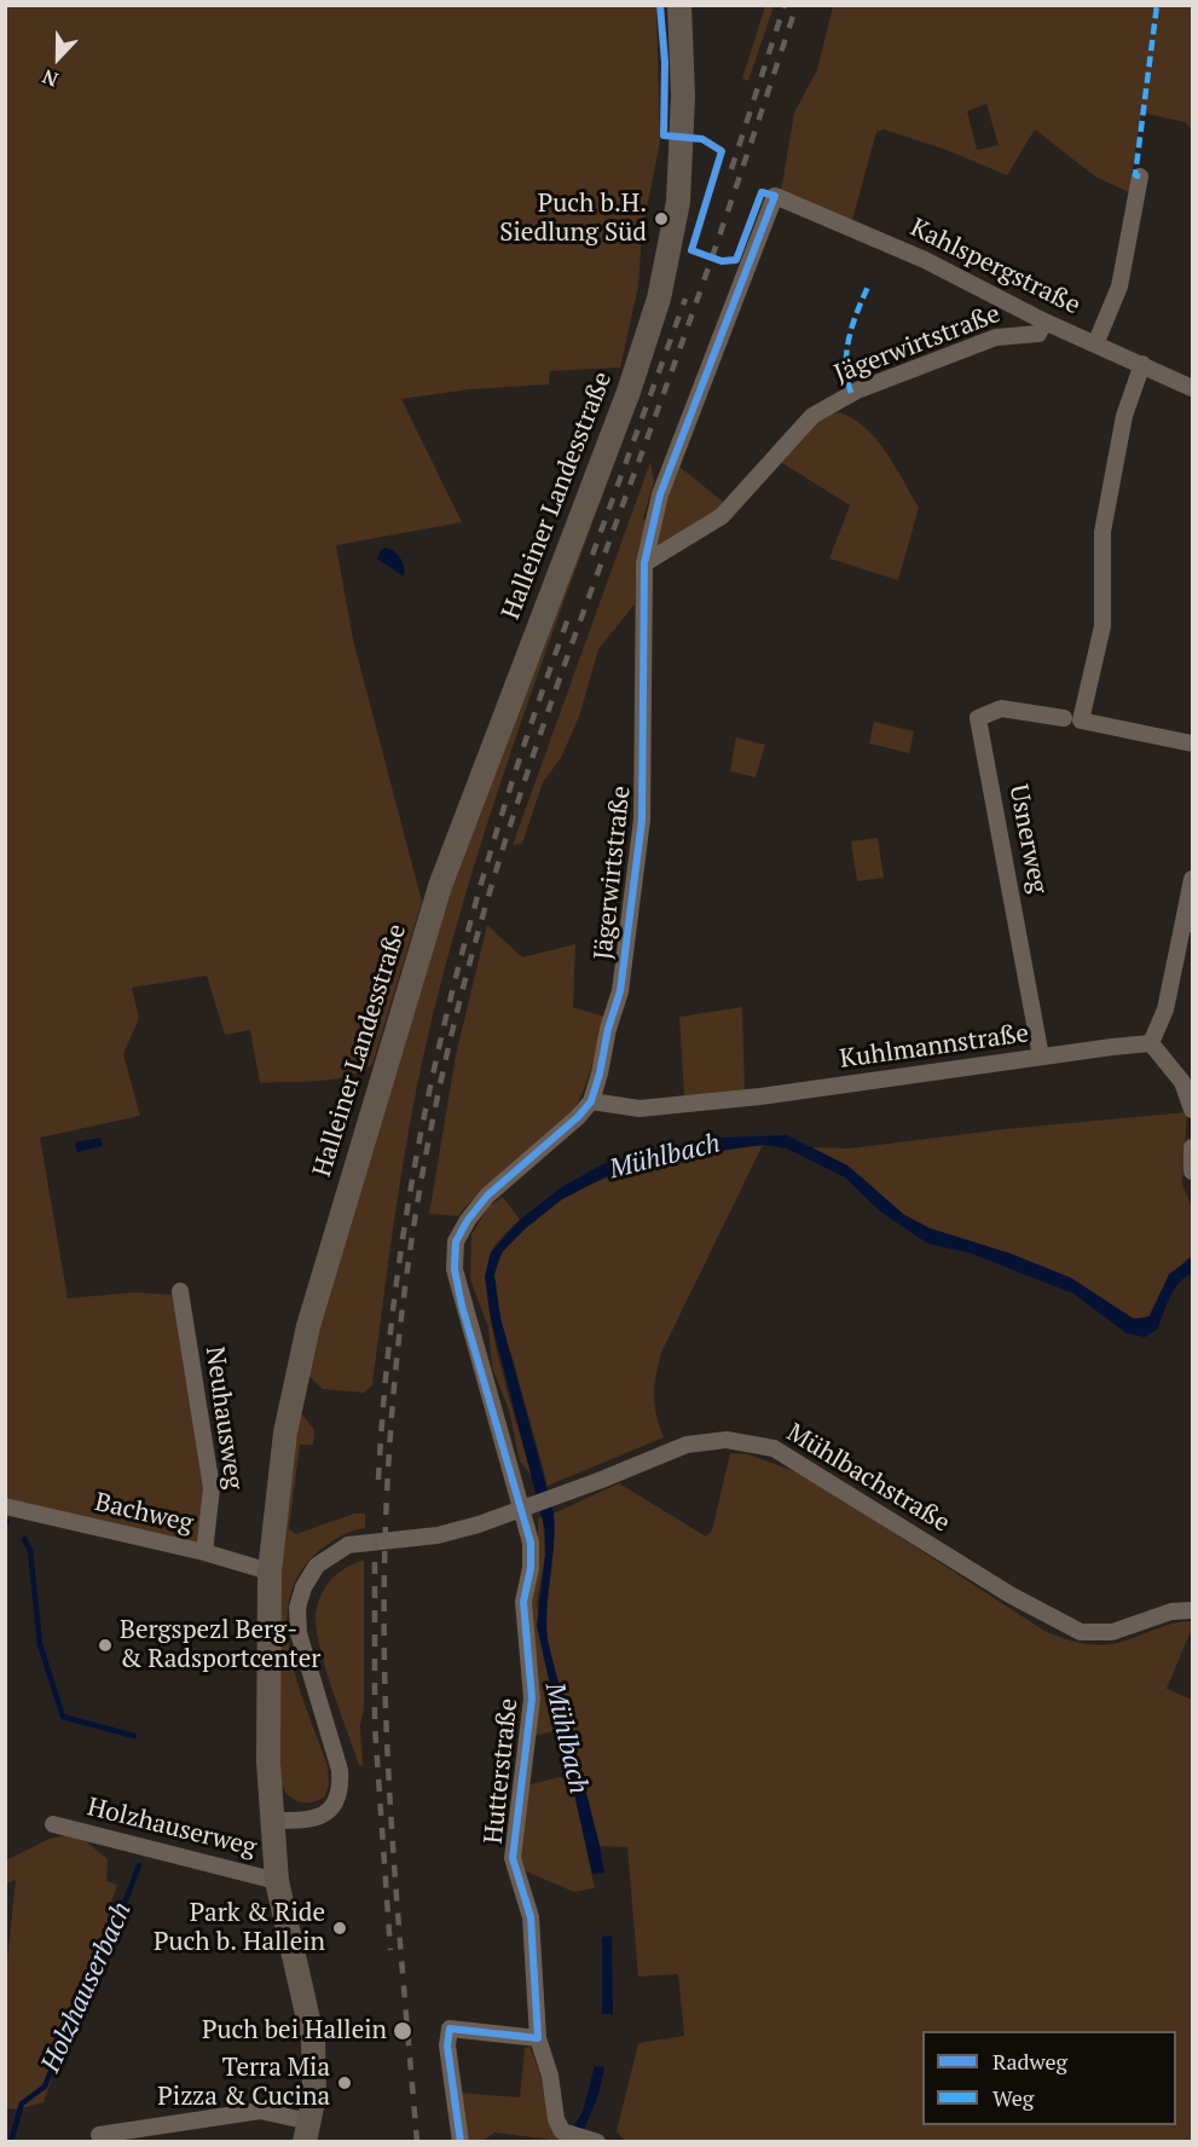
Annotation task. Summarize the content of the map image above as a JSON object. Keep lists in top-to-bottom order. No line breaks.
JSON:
{"streets":{"main road":["Halleiner Landesstraße"],"street":["Kahlspergstraße","Jägerwirtstraße","Usnerweg","Kuhlmannstraße","Neuhausweg","Mühlbachstraße","Bachweg","Hutterstraße","Holzhauserweg"]},"crossings":[["Kahlspergstraße","Jägerwirtstraße"],["Jägerwirtstraße","Kuhlmannstraße"],["Jägerwirtstraße","Mühlbachstraße"],["Jägerwirtstraße","Hutterstraße"],["Halleiner Landesstraße","Mühlbachstraße"],["Halleiner Landesstraße","Bachweg"],["Halleiner Landesstraße","Holzhauserweg"],["Usnerweg","Kuhlmannstraße"],["Neuhausweg","Bachweg"],["Mühlbachstraße","Hutterstraße"]],"water":["Mühlbach","Holzhauserbach"],"places":["Puch b.H. Siedlung Süd","Bergspezl Berg- & Radsportcenter","Park & Ride Puch b. Hallein","Puch bei Hallein","Terra Mia Pizza & Cucina"],"legend":["Radweg","Weg"],"north":"bottom"}
